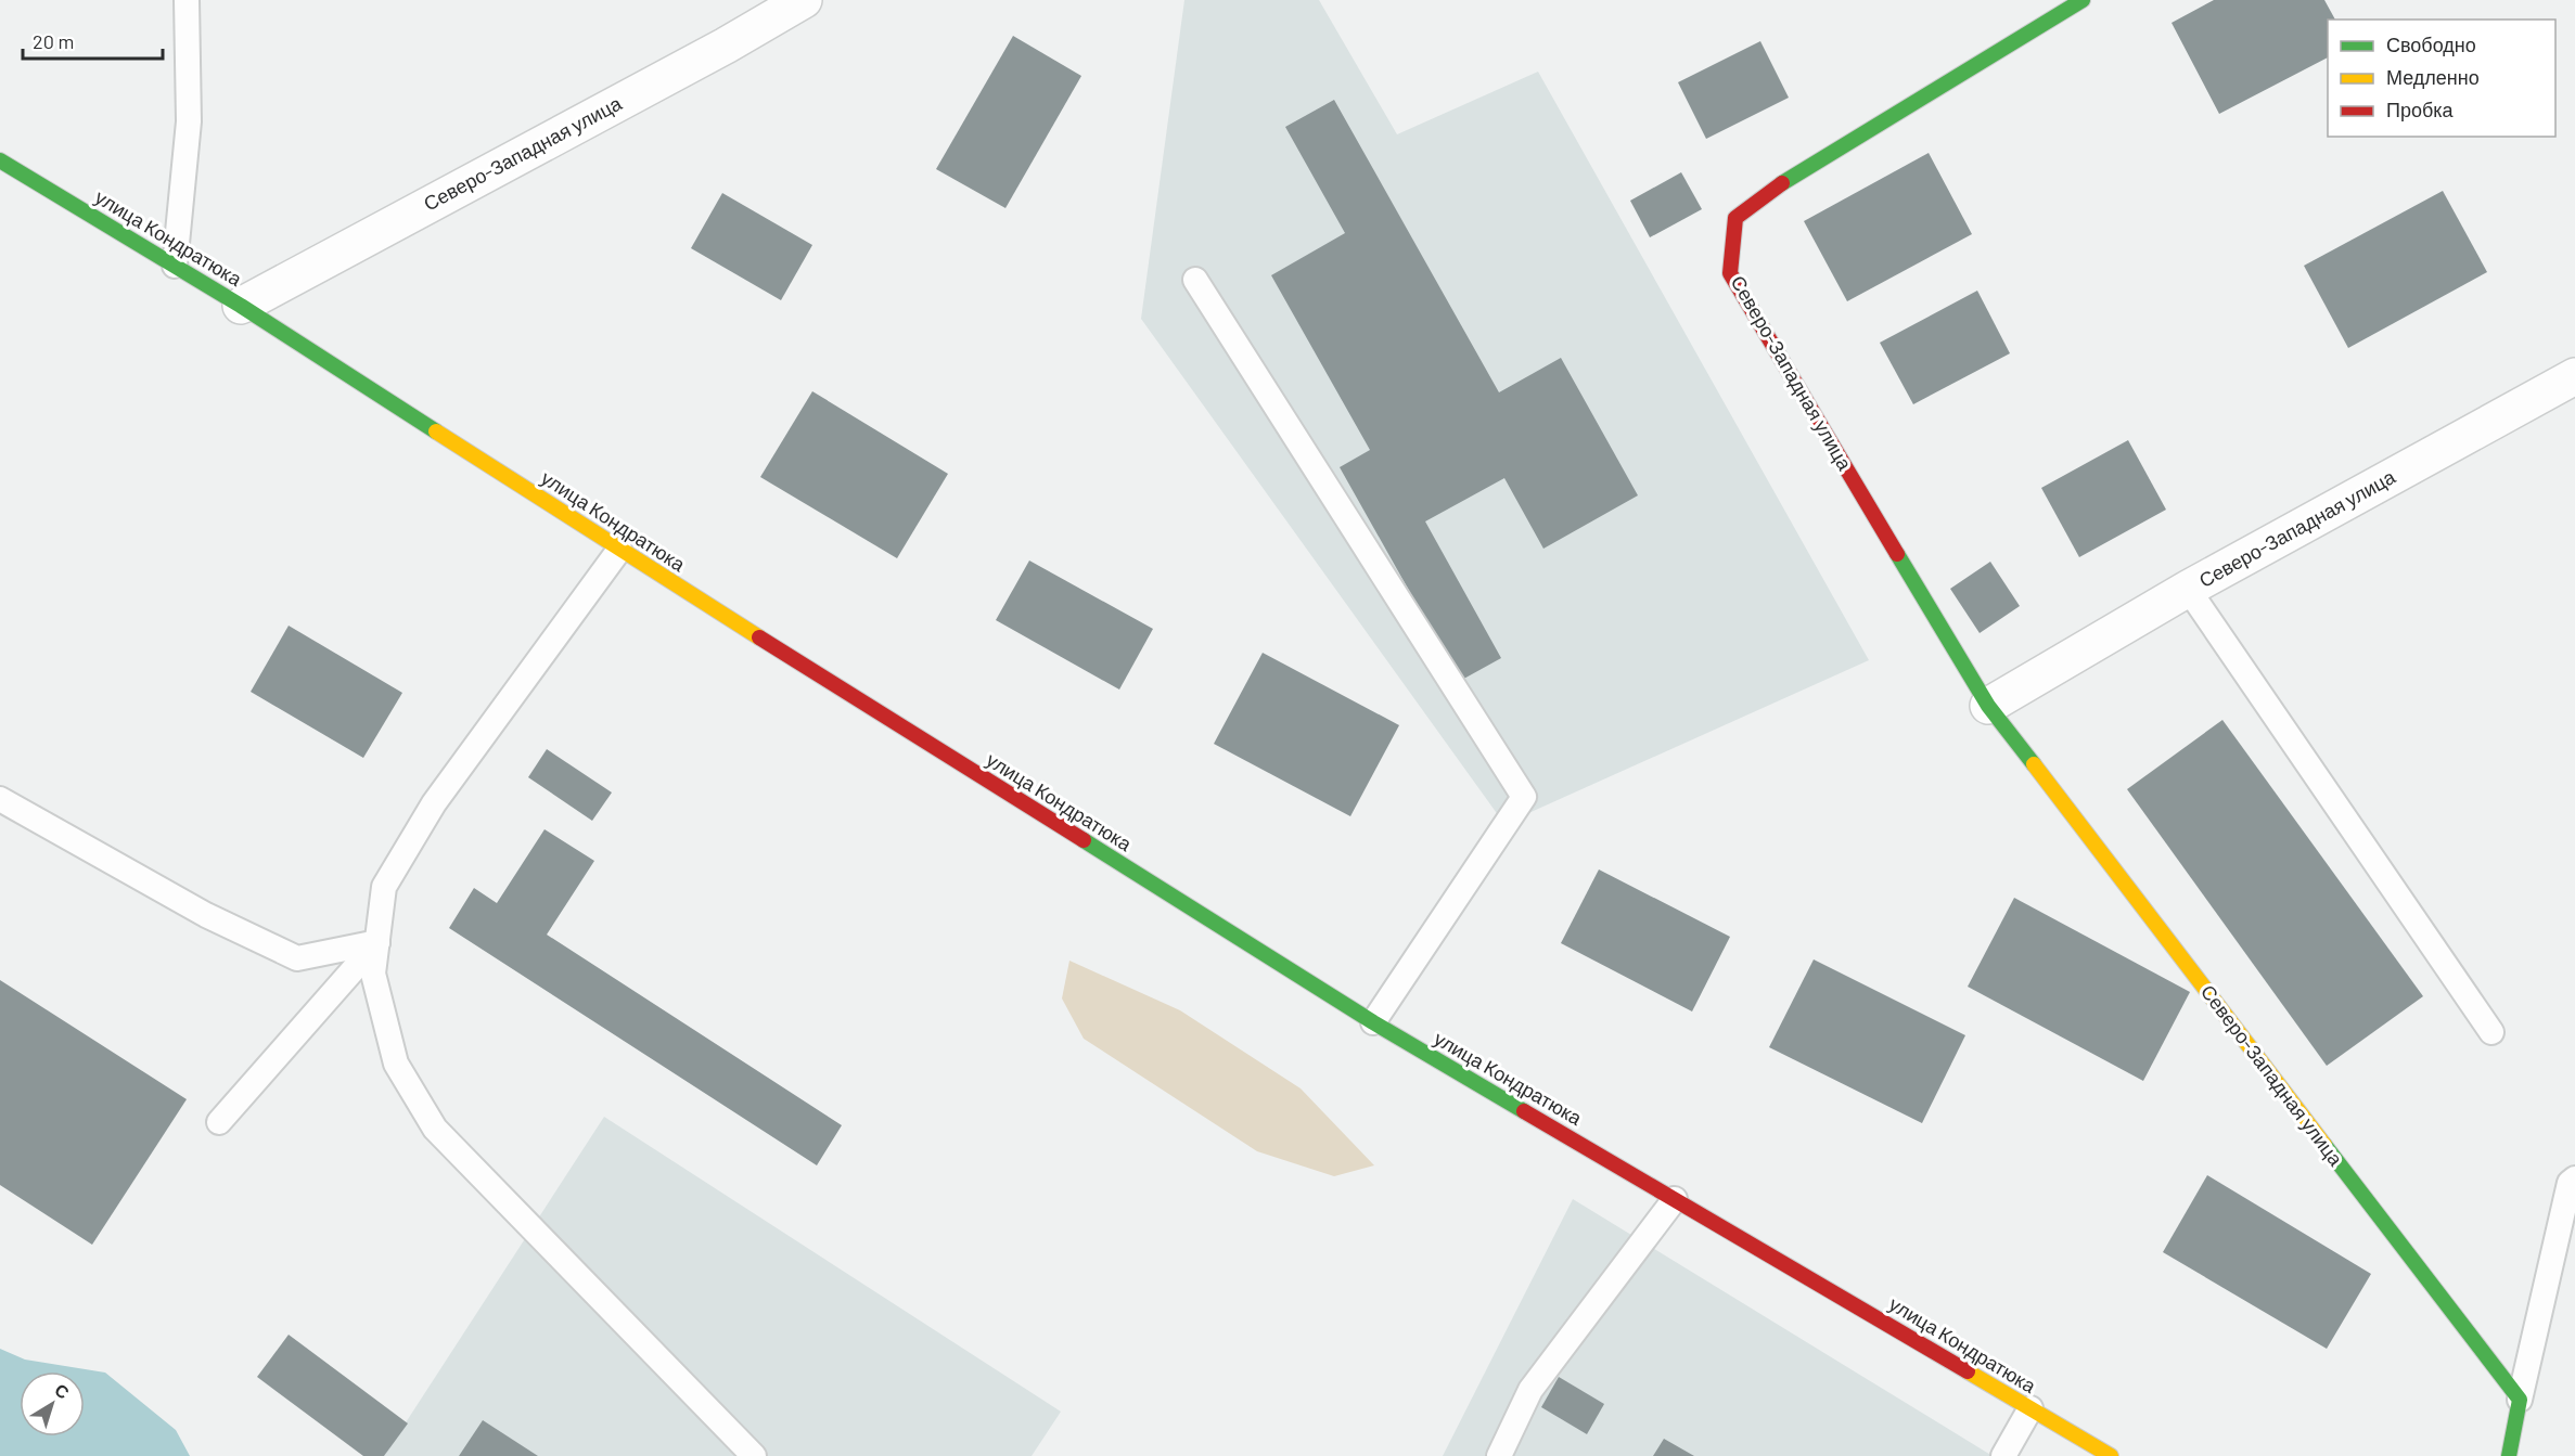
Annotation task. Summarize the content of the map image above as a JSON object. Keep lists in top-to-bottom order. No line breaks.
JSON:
{"streets":{"main road":["Северо-Западная улица","улица Кондратюка"]},"crossings":[["Северо-Западная улица","улица Кондратюка"]],"legend":["Свободно","Медленно","Пробка"],"scale_bar":"20 m","north":"top right"}
